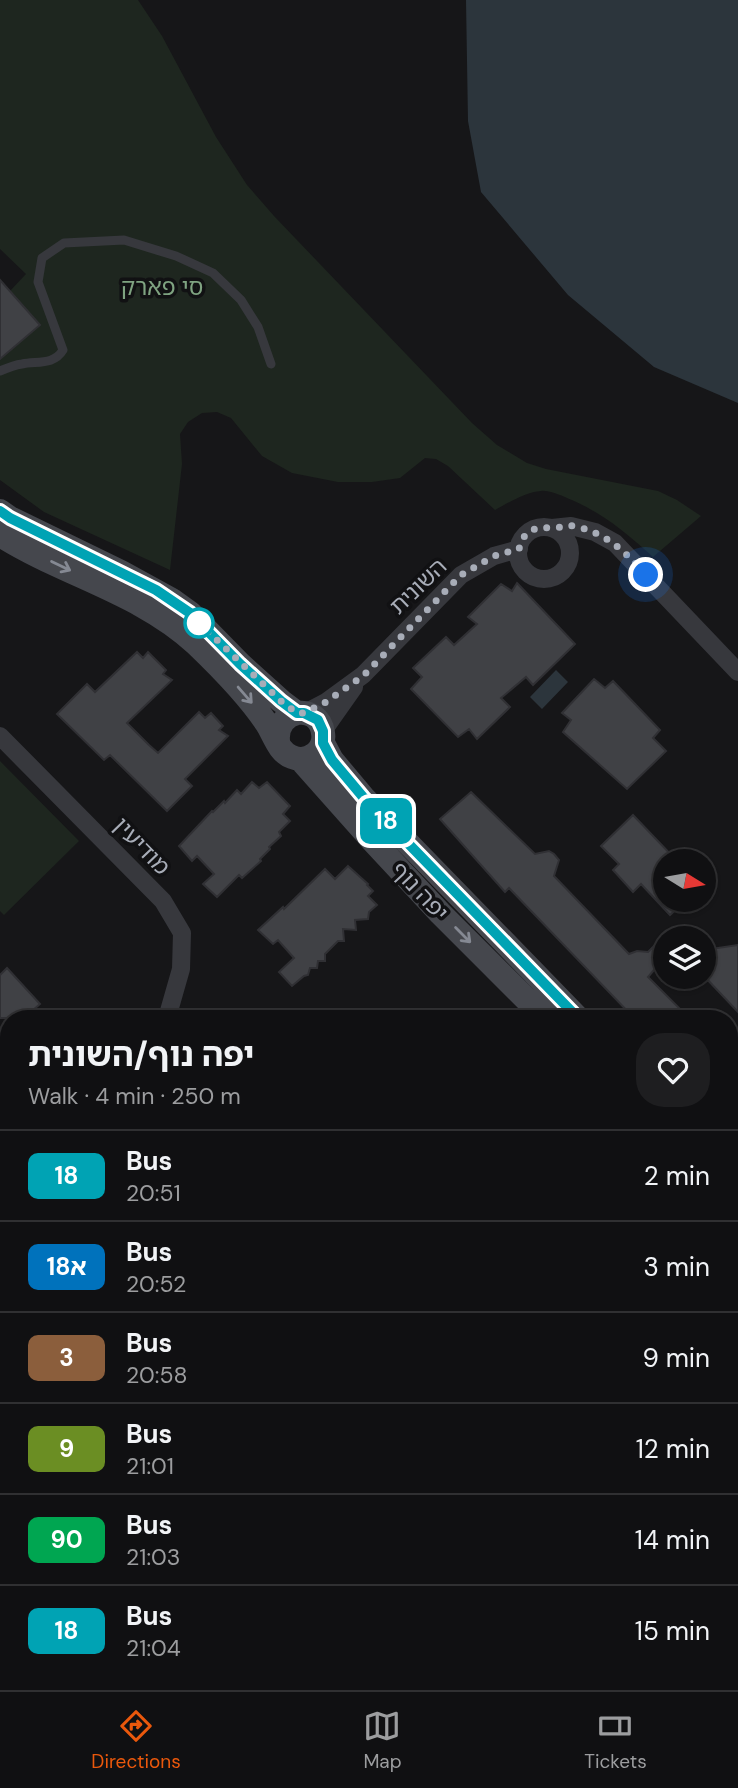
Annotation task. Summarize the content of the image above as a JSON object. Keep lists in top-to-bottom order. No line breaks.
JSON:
{"streets":{"main road":["יפה נוף"],"street":["השונית","מודיעין"]},"crossings":[["השונית","יפה נוף"]],"parks":["סי פארק"],"lines":["bus line 18"],"north":"right","page":{"on_map":"18","heading":["יפה נוף/השונית","Walk · 4 min · 250 m"],"list":[{"mark":"18","name":"Bus","note":"20:51","value":"2 min"},{"mark":"18א","name":"Bus","note":"20:52","value":"3 min"},{"mark":"3","name":"Bus","note":"20:58","value":"9 min"},{"mark":"9","name":"Bus","note":"21:01","value":"12 min"},{"mark":"90","name":"Bus","note":"21:03","value":"14 min"},{"mark":"18","name":"Bus","note":"21:04","value":"15 min"}],"tabs":["Directions","Map","Tickets"]}}
